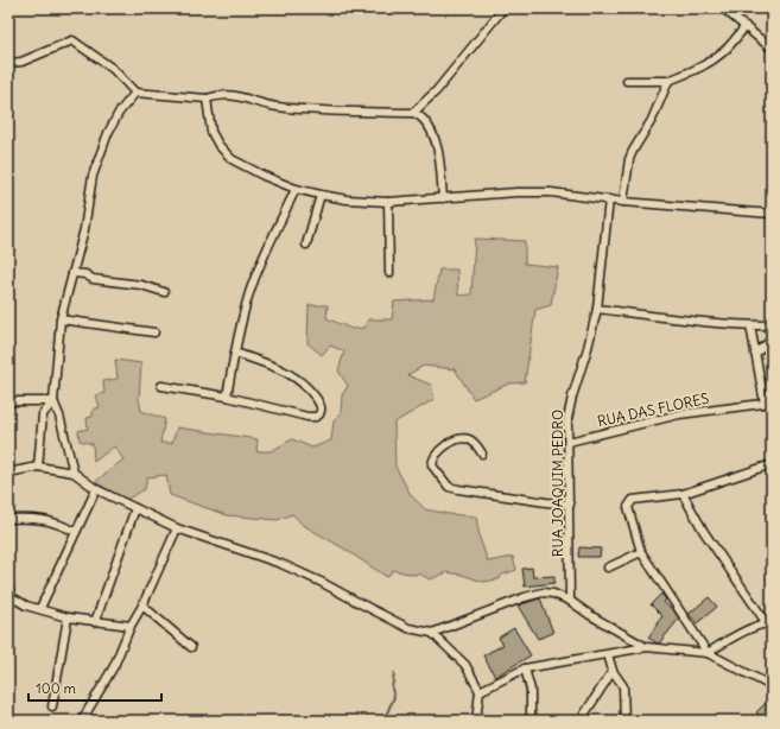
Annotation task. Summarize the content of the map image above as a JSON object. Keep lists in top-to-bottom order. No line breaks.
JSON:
{"streets":{"street":["RUA DAS FLORES","RUA JOAQUIM PEDRO"]},"crossings":[["RUA DAS FLORES","RUA JOAQUIM PEDRO"]],"scale_bar":"100 m"}
